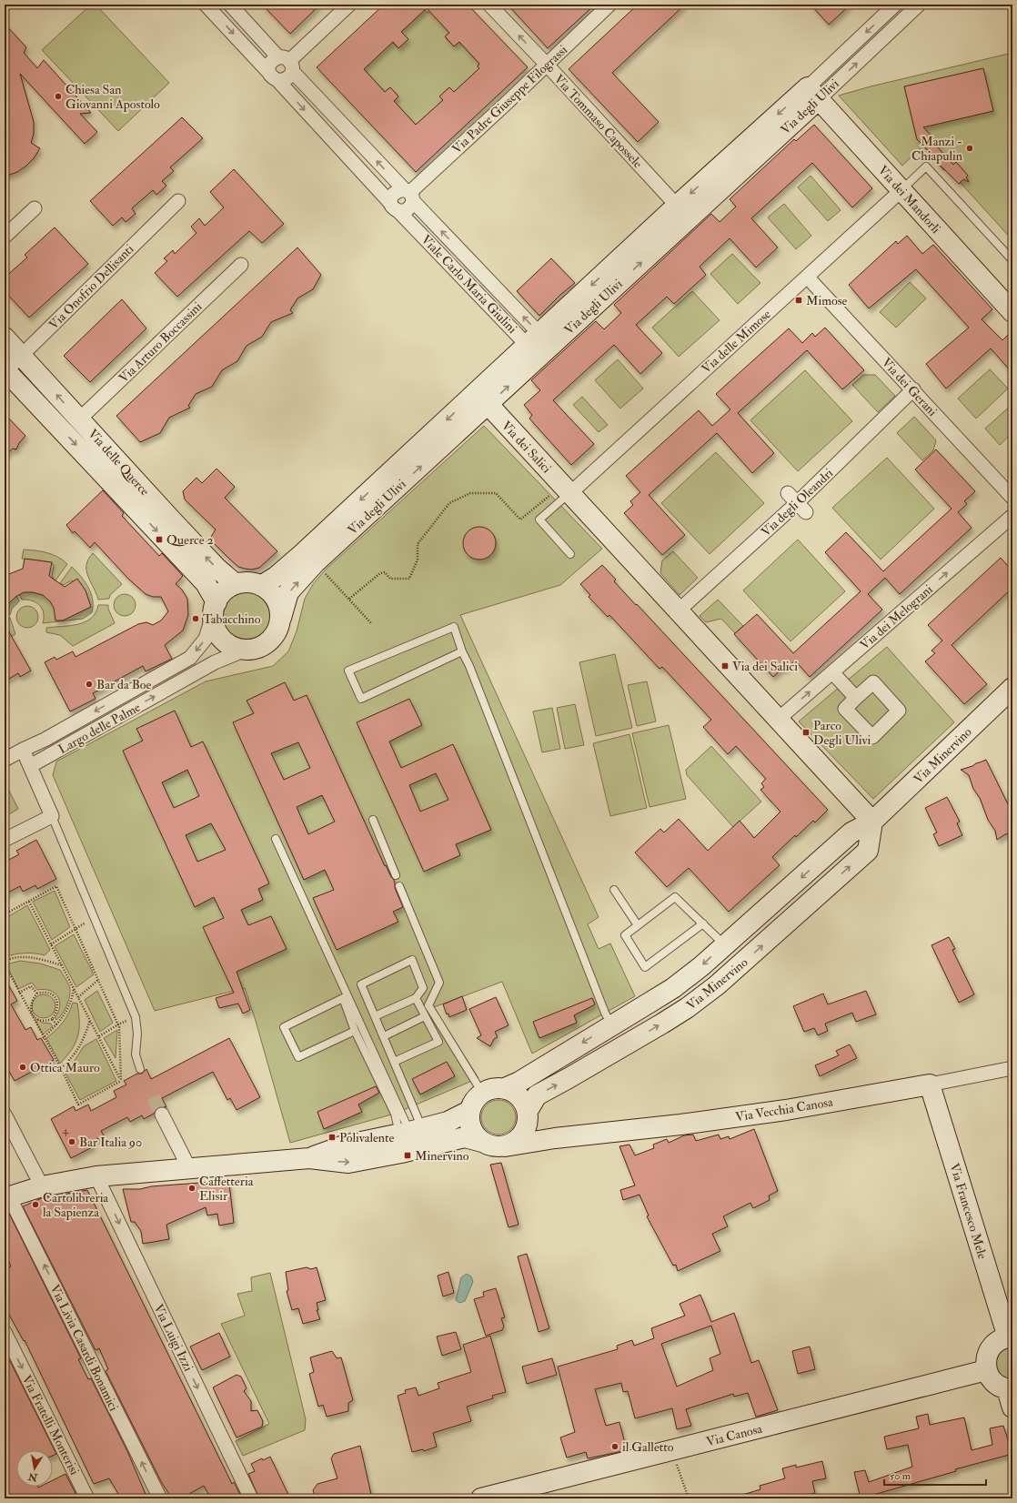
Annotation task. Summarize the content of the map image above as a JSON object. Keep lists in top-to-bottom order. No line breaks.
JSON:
{"streets":{"street":["Via Padre Giuseppe Filograssi","Via degli Ulivi","Via Tommaso Capossele","Via dei Mandorli","Viale Carlo Maria Giulini","Via Onofrio Dellisanti","Via delle Mimose","Via Arturo Boccassini","Via dei Gerani","Via dei Salici","Via delle Querce","Via degli Oleandri","Via dei Melograni","Largo delle Palme","Via Minervino","Via Vecchia Canosa","Via Francesco Mele","Via Luigi Izzi","Via Livia Casardi Bonamici","Via Fratelli Monterisi","Via Canosa"]},"crossings":[["Via Padre Giuseppe Filograssi","Via Tommaso Capossele"],["Via Padre Giuseppe Filograssi","Viale Carlo Maria Giulini"],["Via degli Ulivi","Via Tommaso Capossele"],["Via degli Ulivi","Via dei Mandorli"],["Via degli Ulivi","Viale Carlo Maria Giulini"],["Via degli Ulivi","Via dei Salici"],["Via degli Ulivi","Via delle Querce"],["Via degli Ulivi","Largo delle Palme"],["Via dei Mandorli","Via delle Mimose"],["Via Onofrio Dellisanti","Via delle Querce"],["Via delle Mimose","Via dei Gerani"],["Via delle Mimose","Via dei Salici"],["Via Arturo Boccassini","Via delle Querce"],["Via dei Gerani","Via degli Oleandri"],["Via dei Salici","Via degli Oleandri"],["Via dei Salici","Via dei Melograni"],["Via dei Salici","Via Minervino"],["Via delle Querce","Largo delle Palme"],["Via Minervino","Via Vecchia Canosa"],["Via Vecchia Canosa","Via Francesco Mele"]],"one_way":["Via dei Melograni","Via Luigi Izzi","Via Livia Casardi Bonamici","Via Fratelli Monterisi"],"places":{"other":["Chiesa San Giovanni Apostolo","Manzi - Chiapulin","Tabacchino","Bar da Boe","Ottica Mauro","Bar Italia 90","Caffetteria Elisir","Cartolibreria la Sapienza","il Galletto"],"transit":["Mimose","Querce 2","Via dei Salici","Parco Degli Ulivi","Polivalente","Minervino"]},"house_numbers":["4"],"scale_bar":"50 m","north":"bottom"}
